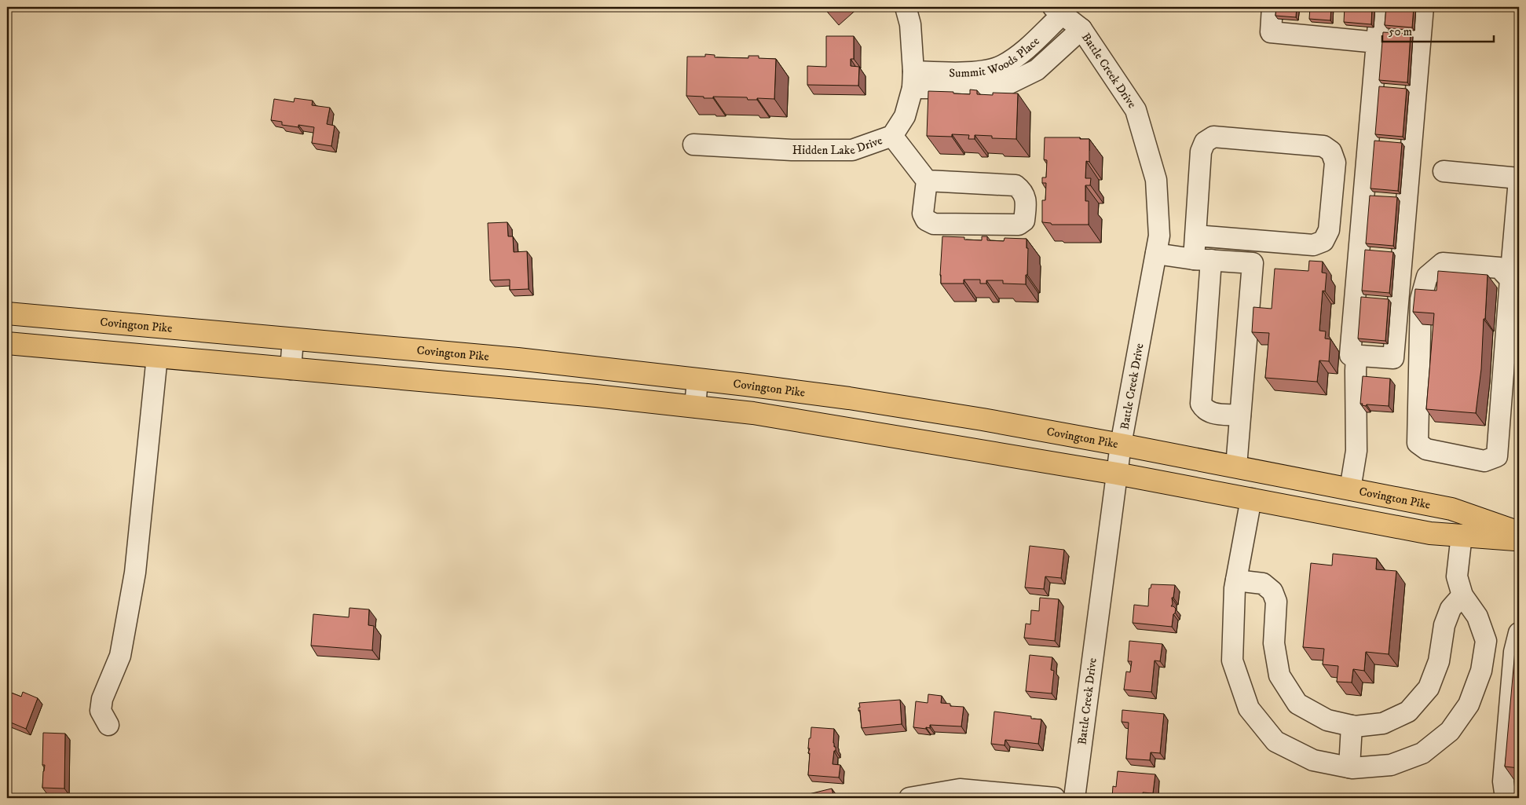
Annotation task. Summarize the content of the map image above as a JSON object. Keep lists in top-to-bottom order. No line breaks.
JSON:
{"streets":{"main road":["Covington Pike"],"street":["Summit Woods Place","Battle Creek Drive","Hidden Lake Drive"]},"crossings":[["Summit Woods Place","Battle Creek Drive"],["Summit Woods Place","Hidden Lake Drive"],["Battle Creek Drive","Covington Pike"]],"scale_bar":"50 m"}
